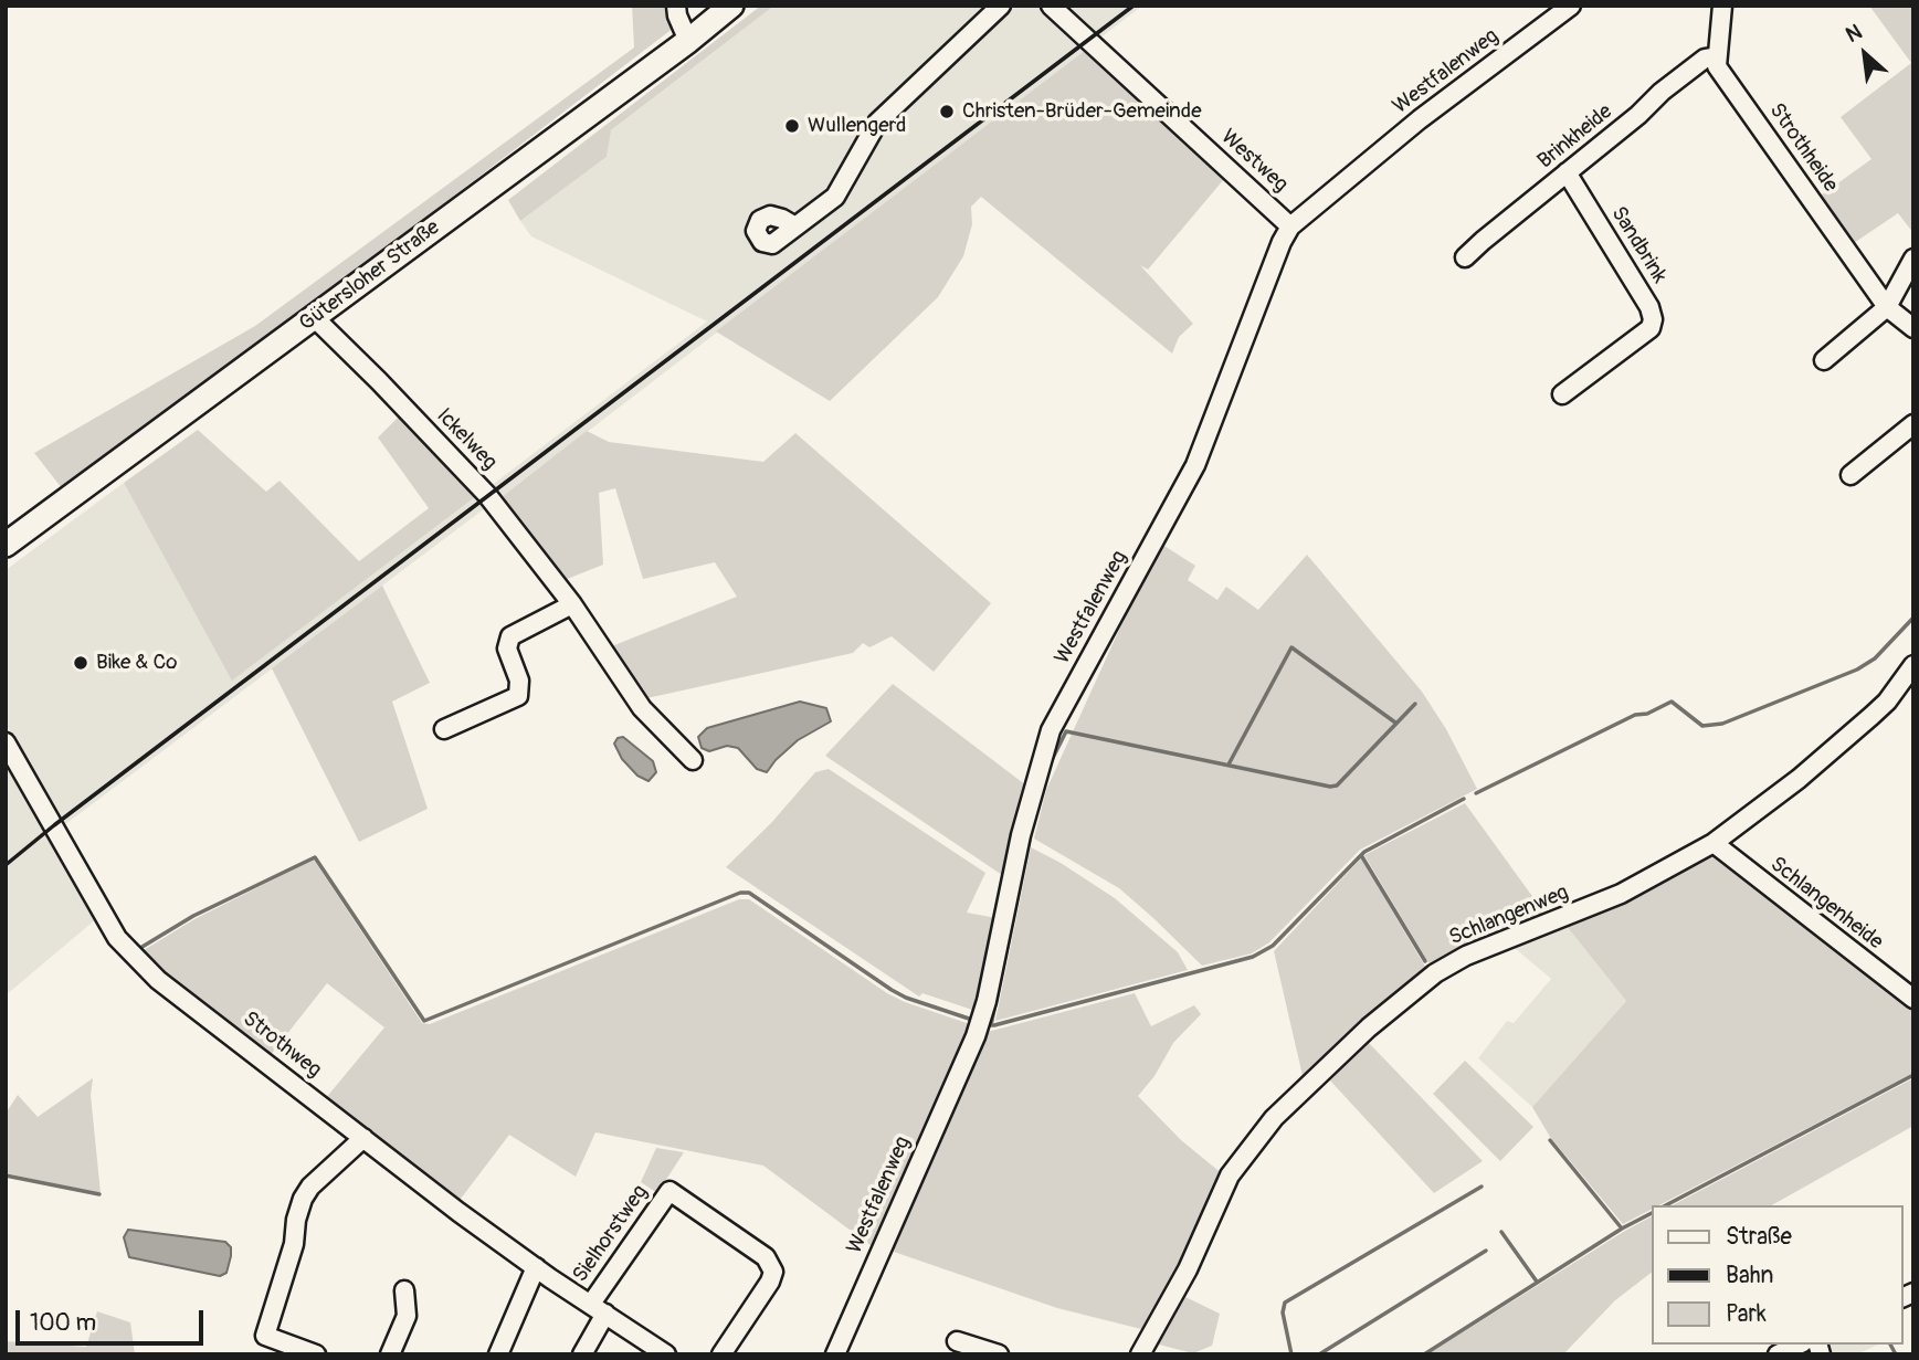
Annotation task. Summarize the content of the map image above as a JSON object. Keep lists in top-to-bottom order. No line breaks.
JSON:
{"streets":{"main road":["Gütersloher Straße"],"street":["Westfalenweg","Brinkheide","Strothheide","Westweg","Sandbrink","Ickelweg","Schlangenheide","Schlangenweg","Strothweg","Sielhorstweg"]},"crossings":[["Westfalenweg","Westweg"],["Brinkheide","Strothheide"],["Brinkheide","Sandbrink"],["Gütersloher Straße","Ickelweg"],["Schlangenheide","Schlangenweg"],["Strothweg","Sielhorstweg"]],"places":["Christen-Brüder-Gemeinde","Wullengerd","Bike & Co"],"legend":["Straße","Bahn","Park"],"scale_bar":"100 m","north":"top left"}
